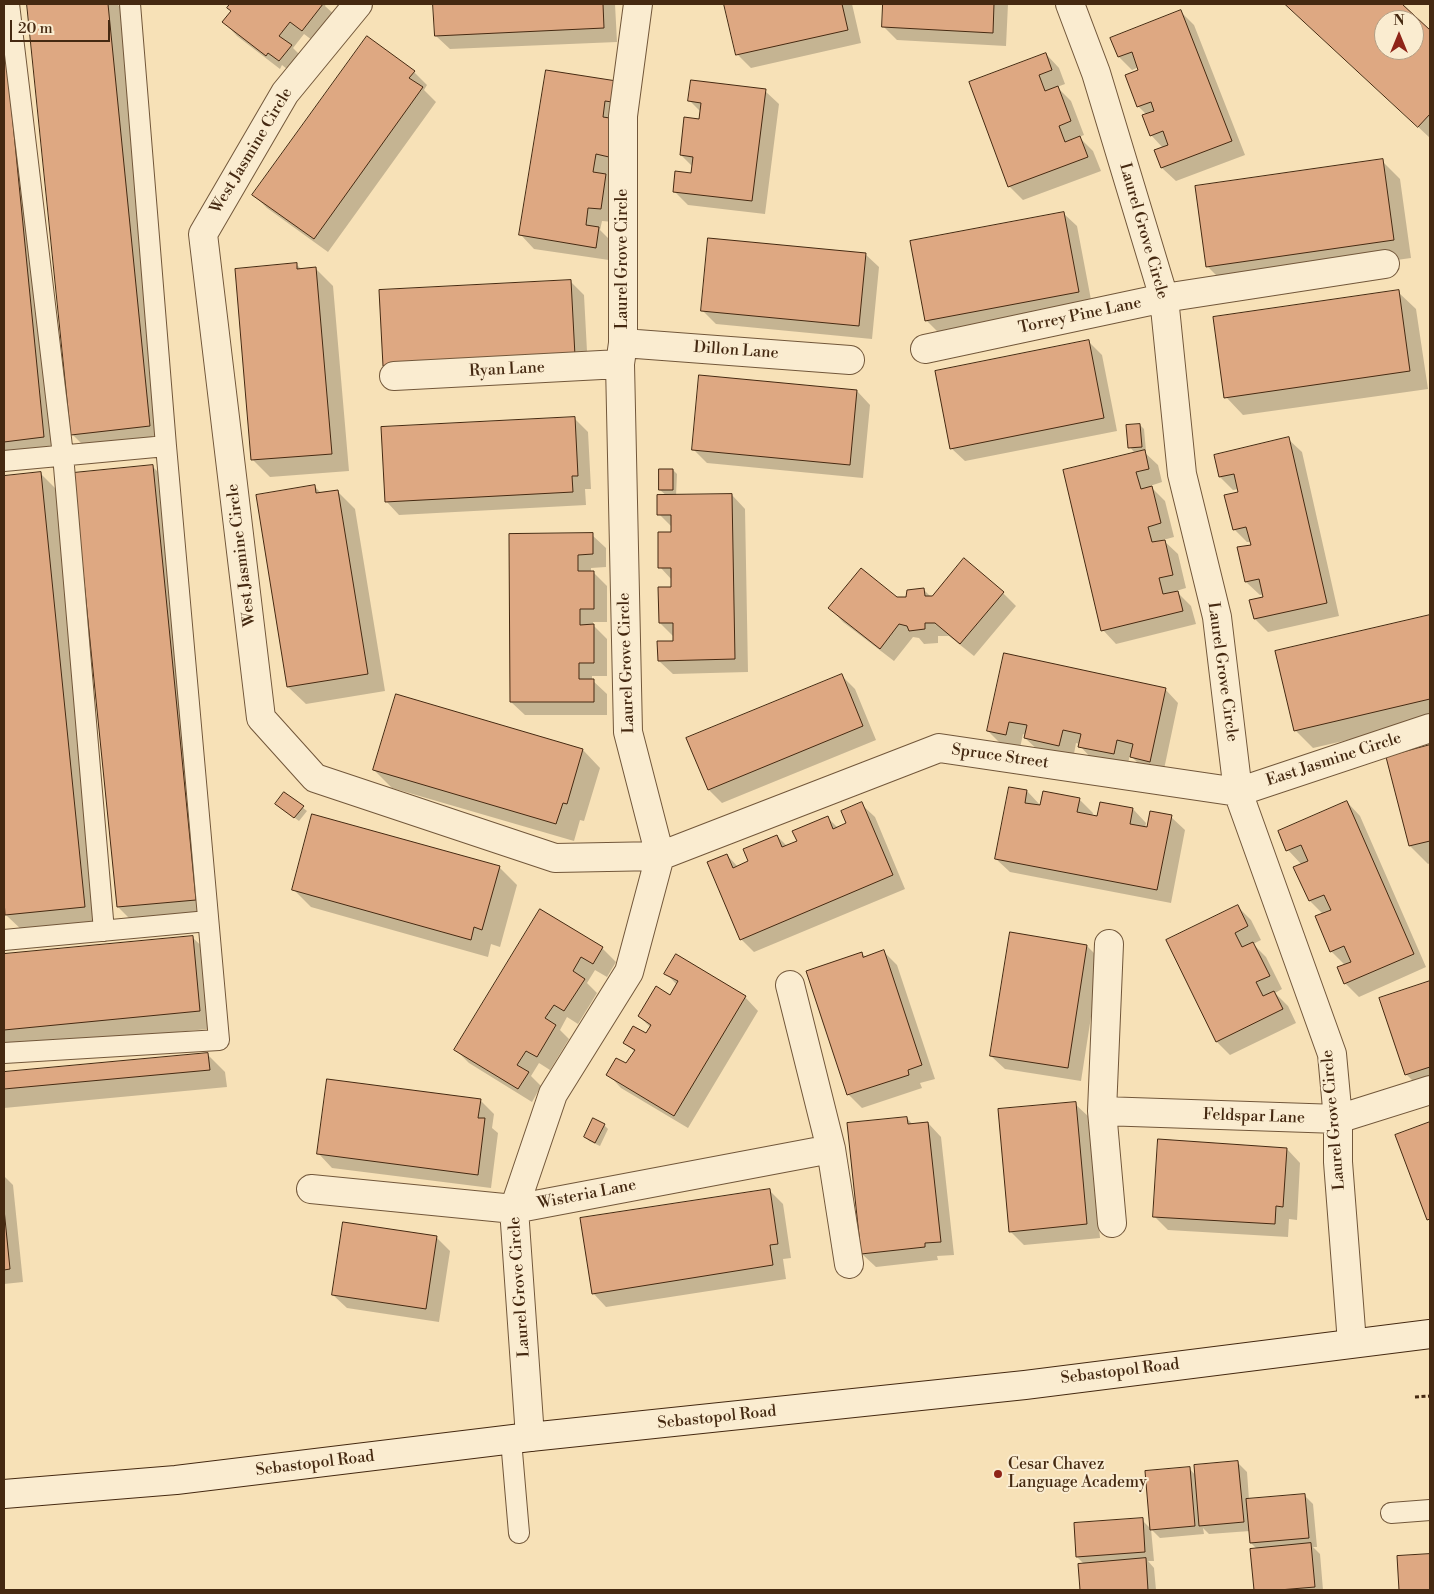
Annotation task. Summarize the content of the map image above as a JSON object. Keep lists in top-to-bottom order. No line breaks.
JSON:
{"streets":{"street":["West Jasmine Circle","Laurel Grove Circle","Torrey Pine Lane","Dillon Lane","Ryan Lane","Spruce Street","East Jasmine Circle","Feldspar Lane","Wisteria Lane","Sebastopol Road"]},"crossings":[["West Jasmine Circle","Laurel Grove Circle"],["West Jasmine Circle","Spruce Street"],["Laurel Grove Circle","Torrey Pine Lane"],["Laurel Grove Circle","Dillon Lane"],["Laurel Grove Circle","Ryan Lane"],["Laurel Grove Circle","Spruce Street"],["Laurel Grove Circle","East Jasmine Circle"],["Laurel Grove Circle","Feldspar Lane"],["Laurel Grove Circle","Wisteria Lane"],["Laurel Grove Circle","Sebastopol Road"],["Dillon Lane","Ryan Lane"],["Spruce Street","East Jasmine Circle"]],"places":["Cesar Chavez Language Academy"],"scale_bar":"20 m","north":"top"}
